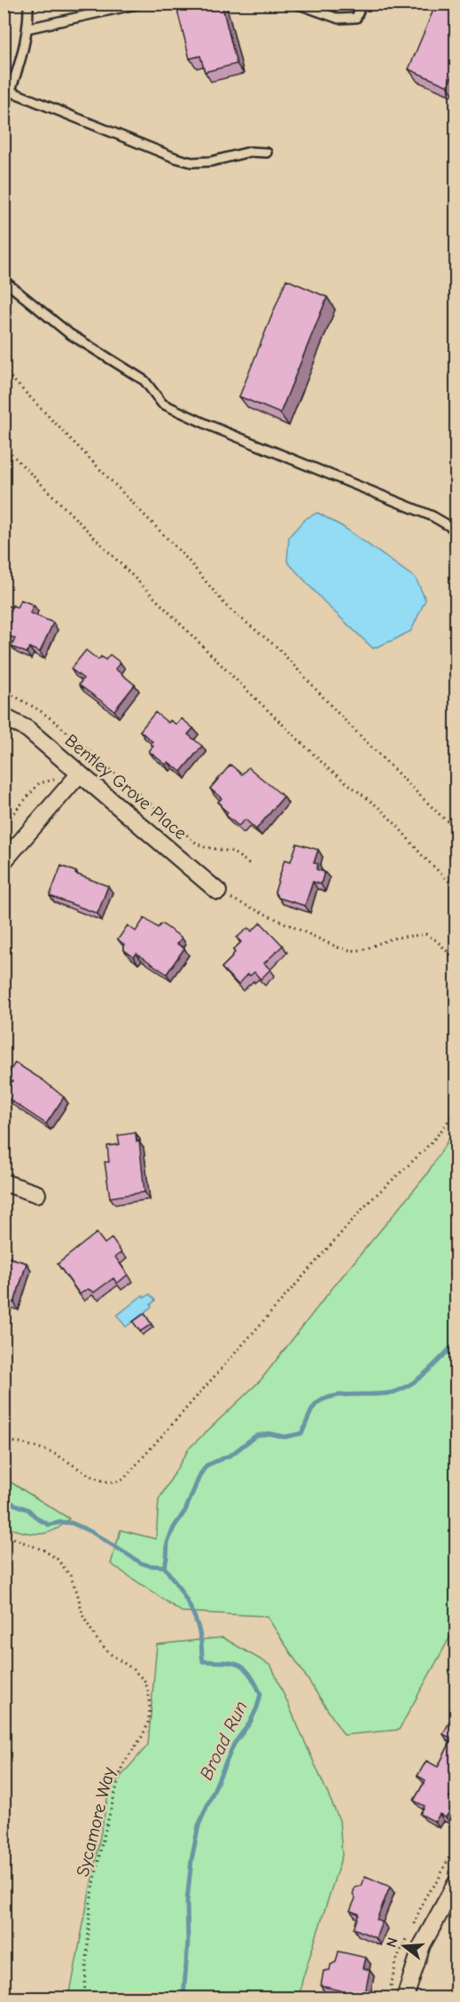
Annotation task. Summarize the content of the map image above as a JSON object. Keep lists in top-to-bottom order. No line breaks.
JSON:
{"streets":{"street":["Bentley Grove Place"],"path":["Sycamore Way"]},"water":["Broad Run"],"north":"left"}
